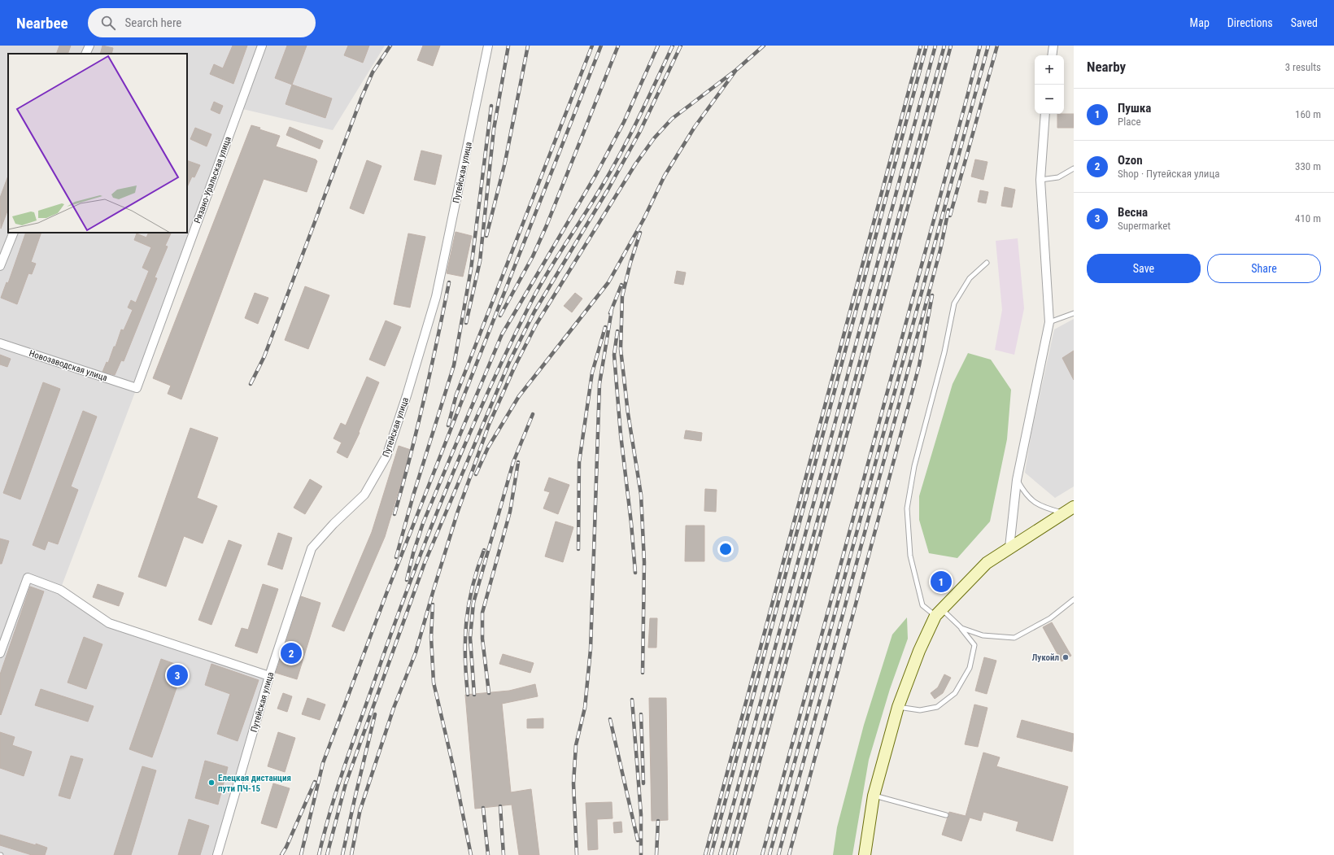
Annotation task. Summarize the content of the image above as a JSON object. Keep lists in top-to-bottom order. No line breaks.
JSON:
{"streets":{"street":["Путейская улица","Рязано-Уральская улица","Новозаводская улица"]},"crossings":[["Рязано-Уральская улица","Новозаводская улица"]],"places":["Лукойл","Елецкая дистанция пути ПЧ-15"],"page":{"header":"Nearbee","search":"Search here","nav":["Map","Directions","Saved"],"heading":["Nearby","3 results"],"map_buttons":["+","−"],"list":[{"mark":"1","name":"Пушка","note":"Place","value":"160 m"},{"mark":"2","name":"Ozon","note":"Shop · Путейская улица","value":"330 m"},{"mark":"3","name":"Весна","note":"Supermarket","value":"410 m"}],"buttons":["Save","Share"],"pins":["1","2","3"]}}
